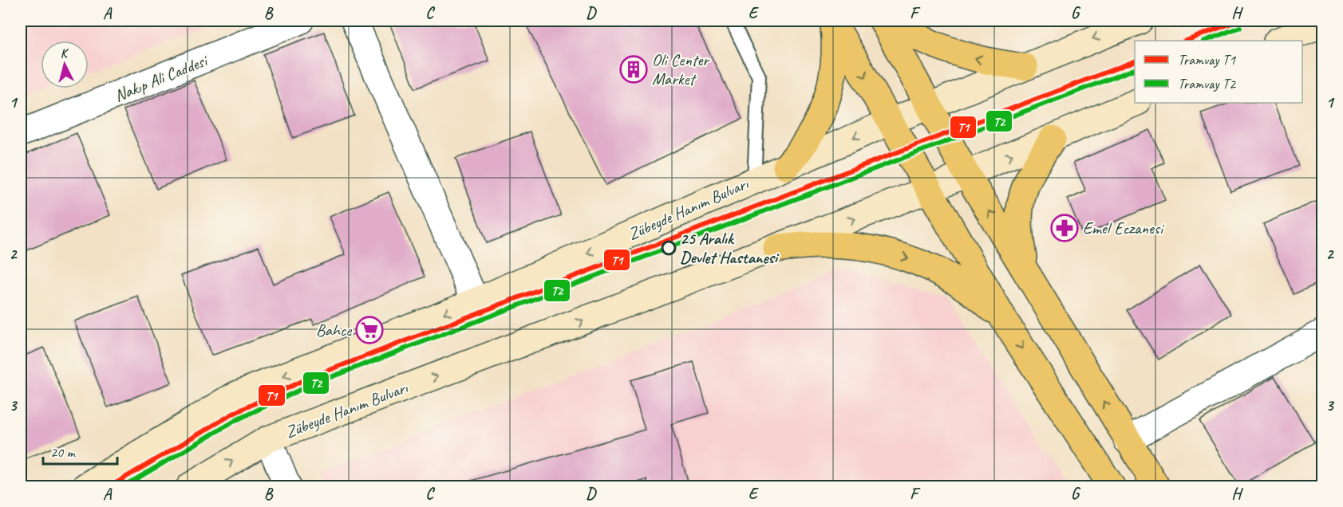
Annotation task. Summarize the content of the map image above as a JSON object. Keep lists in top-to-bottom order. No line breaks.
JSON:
{"streets":{"main road":["Zübeyde Hanım Bulvarı"],"street":["Nakıp Ali Caddesi"]},"places":{"building":["Oli Center Market"],"pharmacy":["Emel Eczanesi"],"other":["25 Aralık Devlet Hastanesi"],"supermarket":["Bahce"]},"lines":["tram line T1","tram line T2"],"legend":["Tramvay T1","Tramvay T2"],"scale_bar":"20 m","north":"top","grid":{"columns":["A","B","C","D","E","F","G","H"],"rows":["1","2","3"]}}
